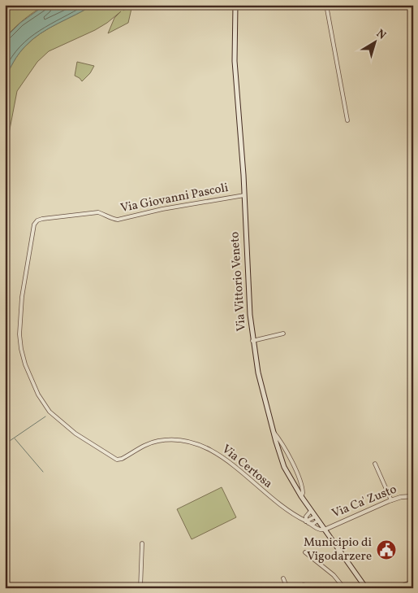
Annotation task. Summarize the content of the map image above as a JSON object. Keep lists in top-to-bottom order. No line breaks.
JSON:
{"streets":{"main road":["Via Vittorio Veneto"],"street":["Via Giovanni Pascoli","Via Certosa","Via Ca' Zusto"]},"crossings":[["Via Giovanni Pascoli","Via Vittorio Veneto"],["Via Giovanni Pascoli","Via Certosa"],["Via Vittorio Veneto","Via Certosa"],["Via Vittorio Veneto","Via Ca' Zusto"],["Via Certosa","Via Ca' Zusto"]],"places":{"public building":["Municipio di Vigodarzere"]},"north":"top right"}
